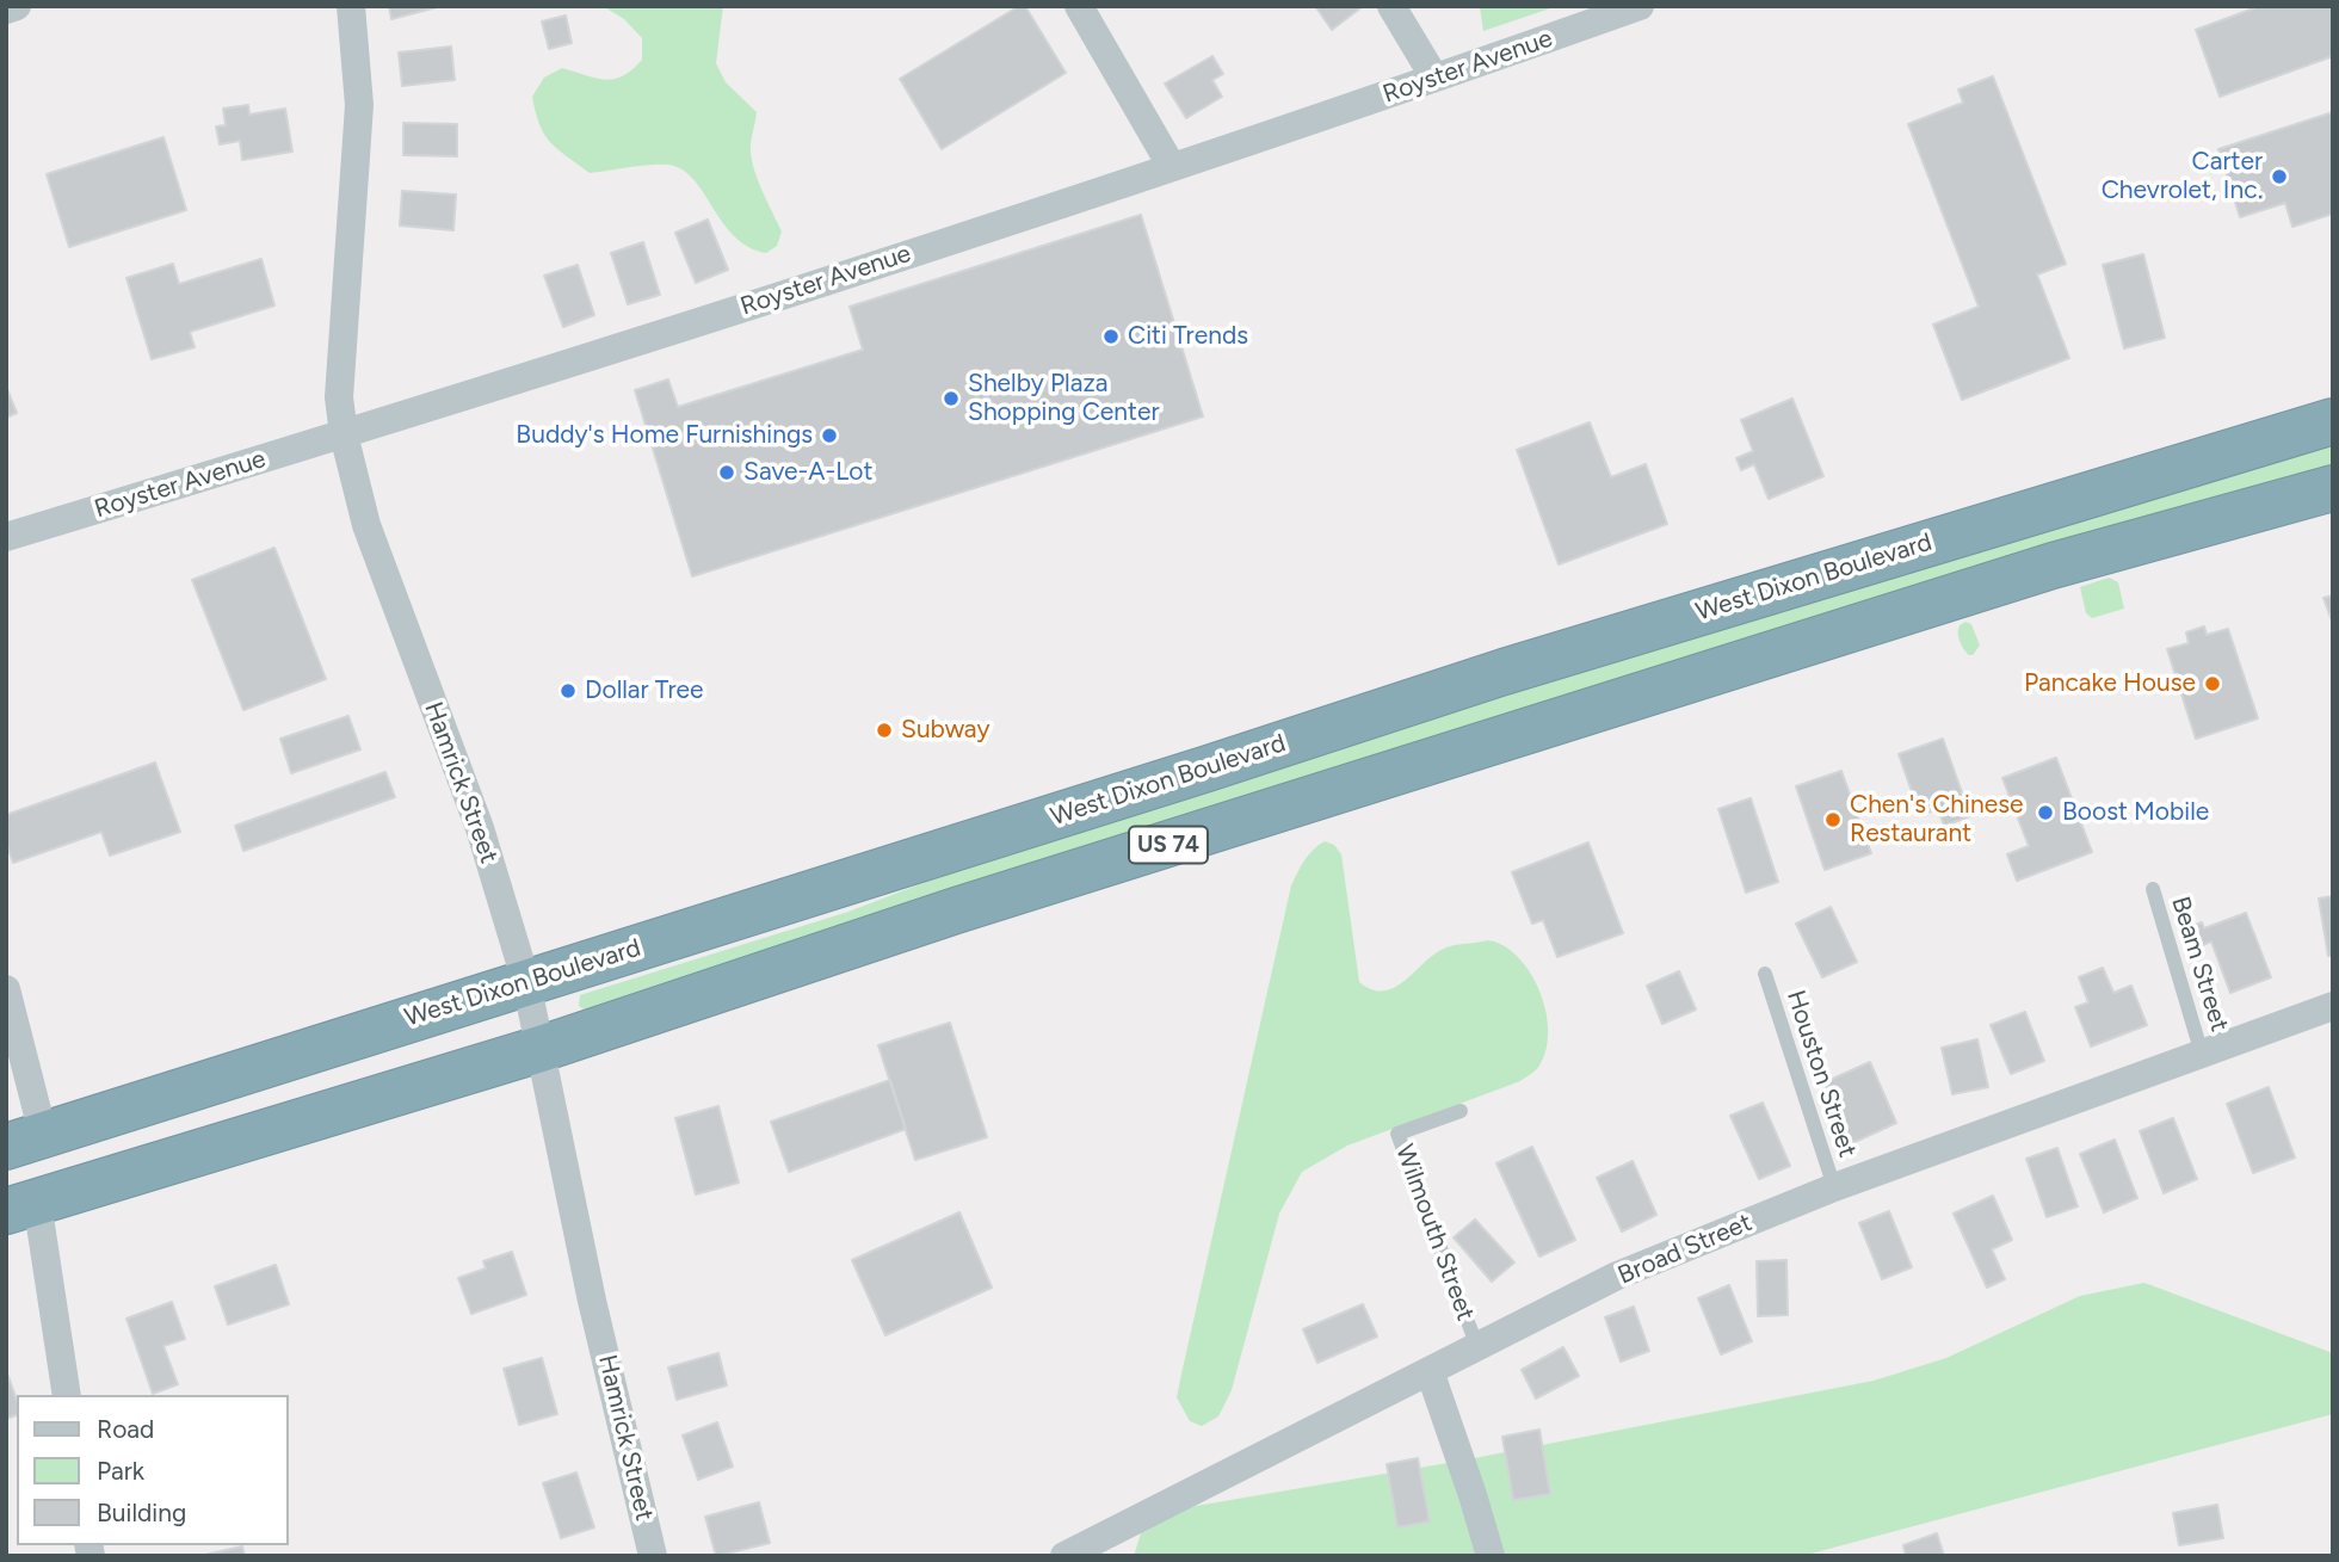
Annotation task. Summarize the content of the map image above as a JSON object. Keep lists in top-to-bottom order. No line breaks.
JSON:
{"streets":{"highway":["West Dixon Boulevard","US 74"],"street":["Royster Avenue","Hamrick Street","Broad Street"],"lane":["Beam Street","Houston Street","Wilmouth Street"]},"crossings":[["Royster Avenue","Hamrick Street"],["West Dixon Boulevard","Hamrick Street"],["Hamrick Street","US 74"],["Beam Street","Broad Street"],["Houston Street","Broad Street"],["Wilmouth Street","Broad Street"]],"places":["Carter Chevrolet, Inc.","Citi Trends","Shelby Plaza Shopping Center","Buddy's Home Furnishings","Save-A-Lot","Pancake House","Dollar Tree","Subway","Boost Mobile","Chen's Chinese Restaurant"],"legend":["Road","Park","Building"]}
